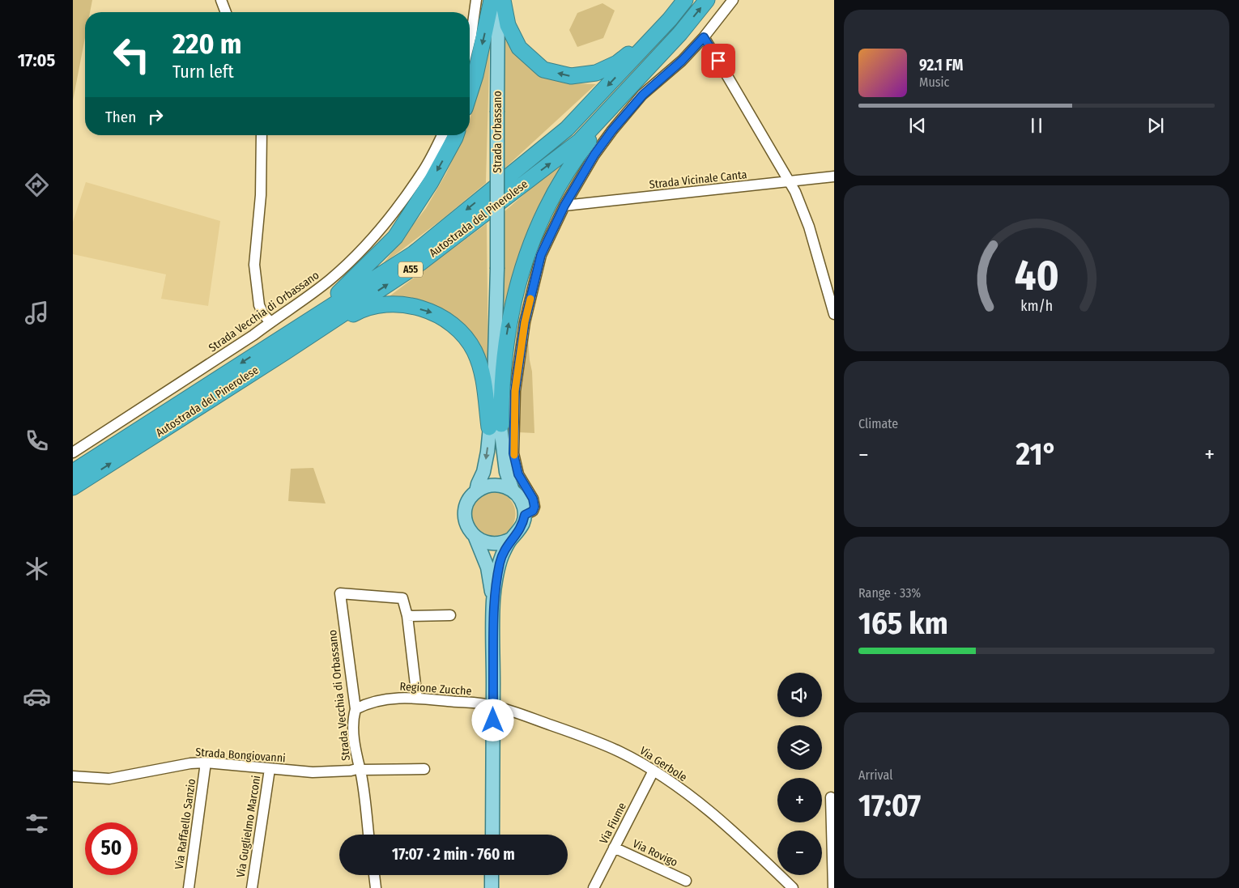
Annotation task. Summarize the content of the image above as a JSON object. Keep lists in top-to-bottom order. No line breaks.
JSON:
{"streets":{"highway":["Autostrada del Pinerolese","A55"],"main road":["Strada Orbassano"],"street":["Strada Vicinale Canta","Strada Vecchia di Orbassano","Regione Zucche","Strada Bongiovanni","Via Gerbole","Via Fiume","Via Raffaello Sanzio","Via Guglielmo Marconi","Via Rovigo"]},"crossings":[["Strada Orbassano","Regione Zucche"],["Strada Orbassano","Via Gerbole"],["Strada Vecchia di Orbassano","Regione Zucche"],["Strada Vecchia di Orbassano","Strada Bongiovanni"],["Regione Zucche","Via Gerbole"],["Strada Bongiovanni","Via Raffaello Sanzio"],["Strada Bongiovanni","Via Guglielmo Marconi"],["Via Gerbole","Via Fiume"],["Via Fiume","Via Rovigo"]],"page":{"tabs":"17:05","turn":["220 m","Turn left"],"song":["92.1 FM","Music"],"then":"Then","tile":["Climate",["Range · 33%","165 km"],["Arrival","17:07"]],"heat":["−","21°","+"],"map_buttons":["+","−"],"limit":"50","trip":"17:07 · 2 min · 760 m","gauge":["40","km/h"]}}
